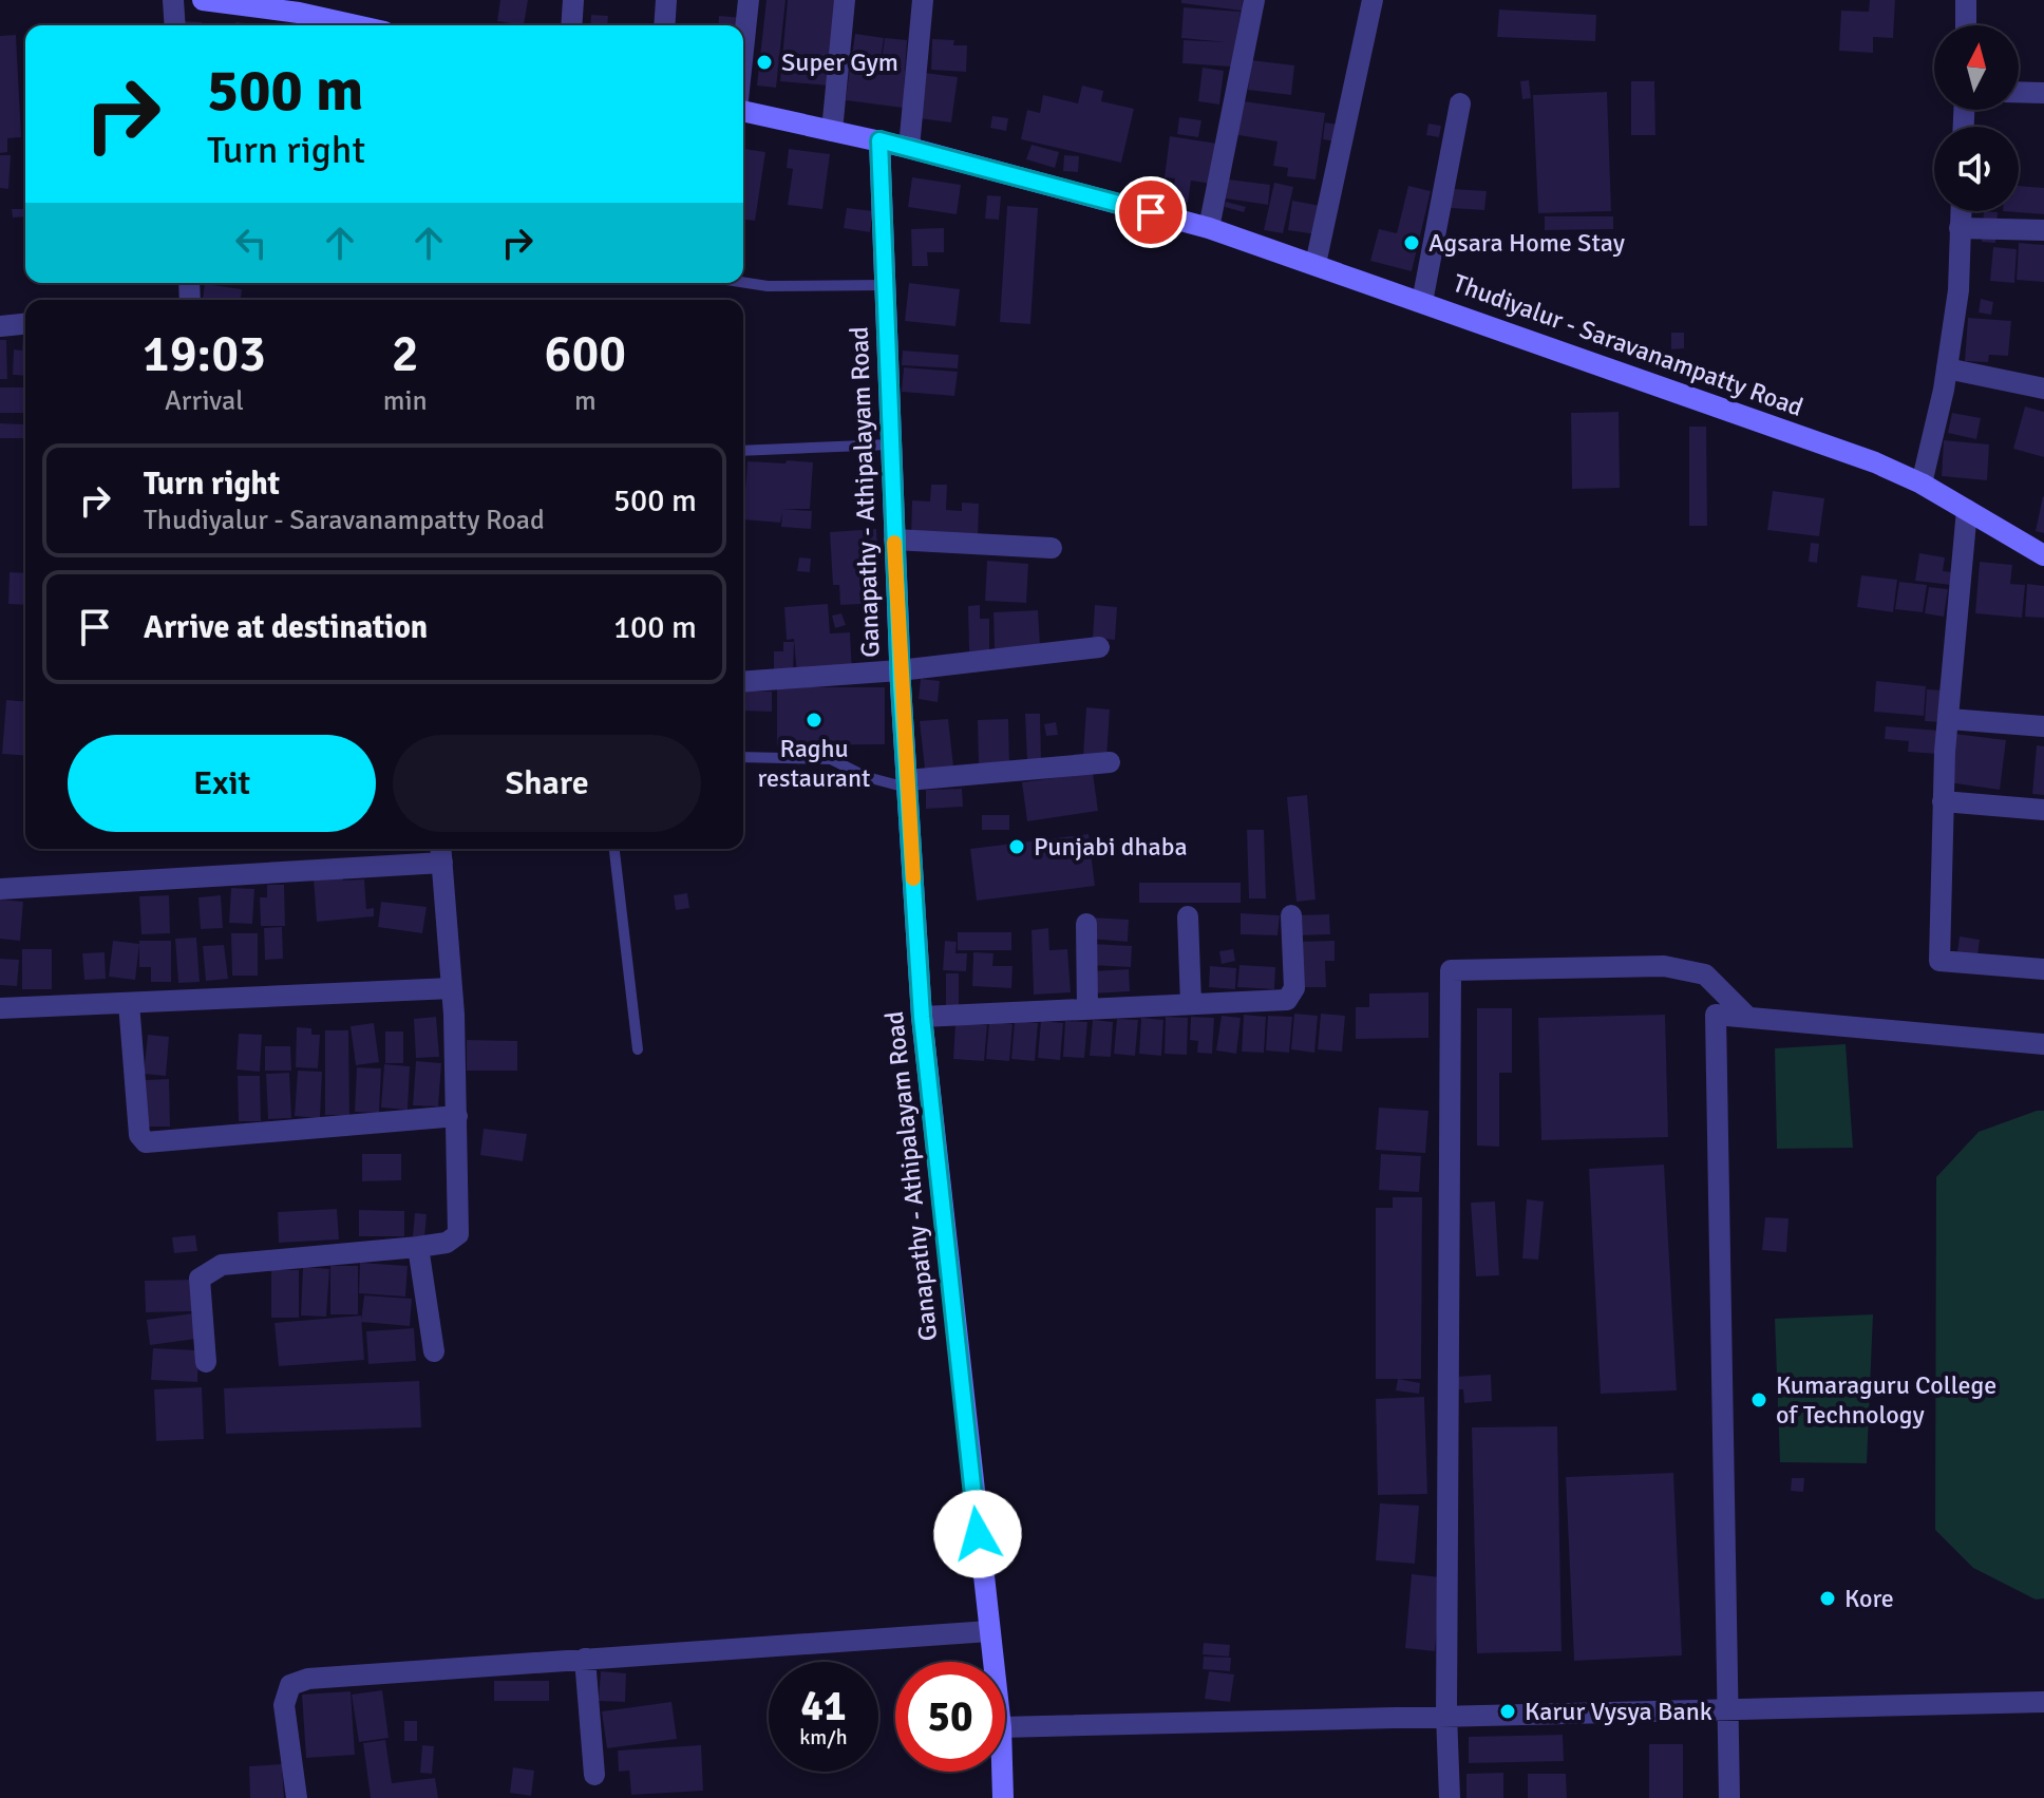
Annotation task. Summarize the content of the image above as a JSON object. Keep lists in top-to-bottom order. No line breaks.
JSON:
{"streets":{"main road":["Thudiyalur - Saravanampatty Road","Ganapathy - Athipalayam Road"]},"crossings":[["Thudiyalur - Saravanampatty Road","Ganapathy - Athipalayam Road"]],"places":["Super Gym","Agsara Home Stay","Raghu restaurant","Punjabi dhaba","Kumaraguru College of Technology","Kore","Karur Vysya Bank"],"north":"top","page":{"turn":["500 m","Turn right"],"eta":["19:03","Arrival","2","min","600","m"],"list":[{"name":"Turn right","note":"Thudiyalur - Saravanampatty Road","value":"500 m"},{"name":"Arrive at destination","value":"100 m"}],"buttons":["Exit","Share"],"speed":"41 km/h","limit":"50"}}
